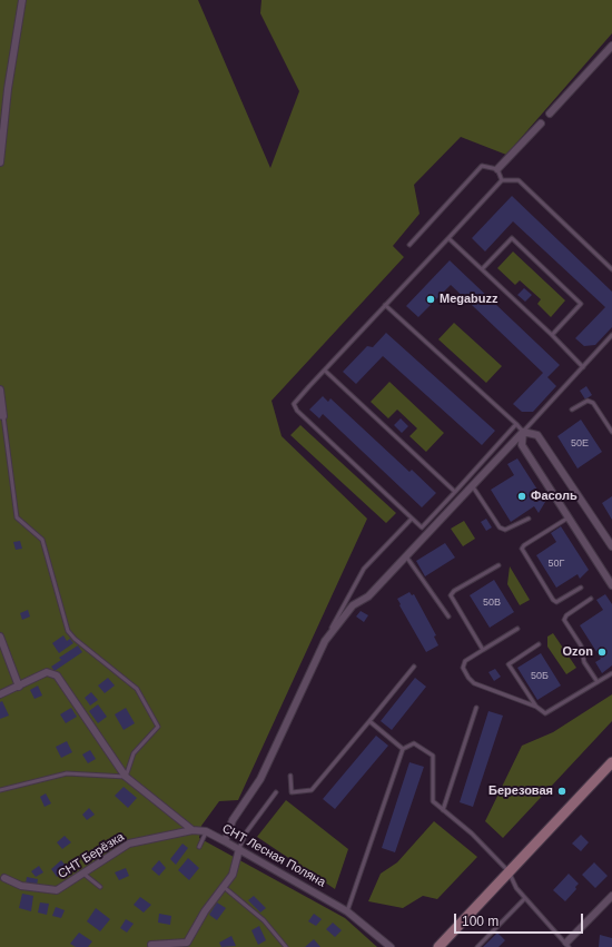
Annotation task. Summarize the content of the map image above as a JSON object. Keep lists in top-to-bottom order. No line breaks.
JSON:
{"streets":{"street":["СНТ Берёзка","СНТ Лесная Поляна"]},"crossings":[["СНТ Берёзка","СНТ Лесная Поляна"]],"places":["Megabuzz","Фасоль","Ozon","Березовая"],"house_numbers":["50Е","50Г","50В","50Б"],"scale_bar":"100 m"}
